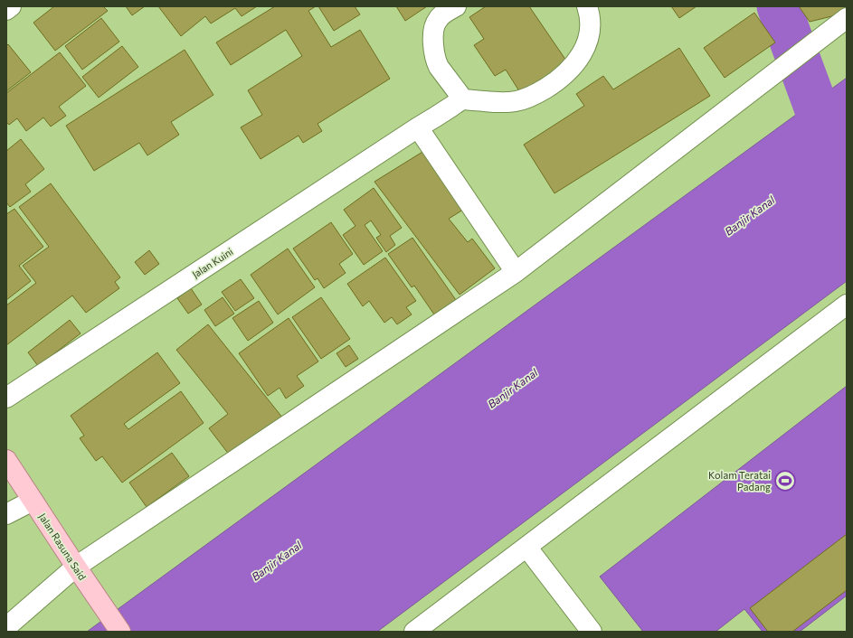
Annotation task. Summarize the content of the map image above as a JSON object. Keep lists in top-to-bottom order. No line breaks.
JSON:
{"streets":{"main road":["Jalan Rasuna Said"],"street":["Jalan Kuini"]},"water":["Banjir Kanal"],"places":{"sports":["Kolam Teratai Padang"]}}
